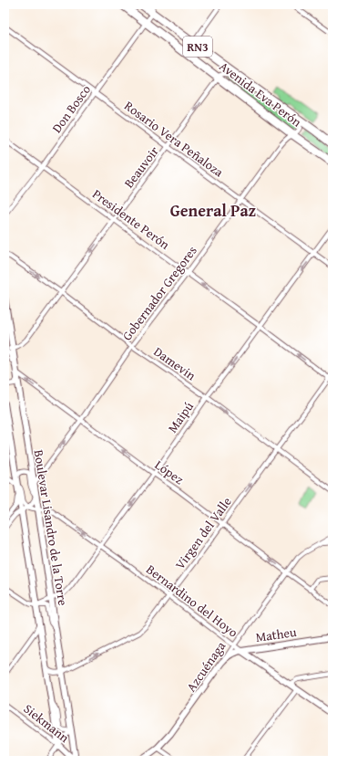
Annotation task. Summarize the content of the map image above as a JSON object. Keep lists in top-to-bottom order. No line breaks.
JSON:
{"streets":{"highway":["RN3","Avenida Eva Perón"],"street":["Don Bosco","Rosario Vera Peñaloza","Beauvoir","Presidente Perón","Gobernador Gregores","Damevin","Maipú","López","Boulevar Lisandro de la Torre","Virgen del Valle","Bernardino del Hoyo","Matheu","Azcuénaga","Siekmann"]},"crossings":[["Avenida Eva Perón","Don Bosco"],["Avenida Eva Perón","Beauvoir"],["Avenida Eva Perón","Gobernador Gregores"],["Don Bosco","Rosario Vera Peñaloza"],["Don Bosco","Presidente Perón"],["Rosario Vera Peñaloza","Beauvoir"],["Rosario Vera Peñaloza","Gobernador Gregores"],["Rosario Vera Peñaloza","Maipú"],["Beauvoir","Presidente Perón"],["Beauvoir","Damevin"],["Beauvoir","Boulevar Lisandro de la Torre"],["Presidente Perón","Gobernador Gregores"],["Presidente Perón","Maipú"],["Presidente Perón","Virgen del Valle"],["Gobernador Gregores","Damevin"],["Gobernador Gregores","López"],["Gobernador Gregores","Boulevar Lisandro de la Torre"],["Damevin","Maipú"],["Damevin","Virgen del Valle"],["Maipú","López"],["Maipú","Boulevar Lisandro de la Torre"],["Maipú","Bernardino del Hoyo"],["López","Boulevar Lisandro de la Torre"],["López","Virgen del Valle"],["López","Azcuénaga"],["Boulevar Lisandro de la Torre","Virgen del Valle"],["Boulevar Lisandro de la Torre","Bernardino del Hoyo"],["Boulevar Lisandro de la Torre","Siekmann"],["Virgen del Valle","Bernardino del Hoyo"],["Bernardino del Hoyo","Matheu"],["Bernardino del Hoyo","Azcuénaga"],["Matheu","Azcuénaga"]],"one_way":["Beauvoir","Presidente Perón","Gobernador Gregores","Damevin","Maipú","López","Virgen del Valle"],"districts":["General Paz"]}
